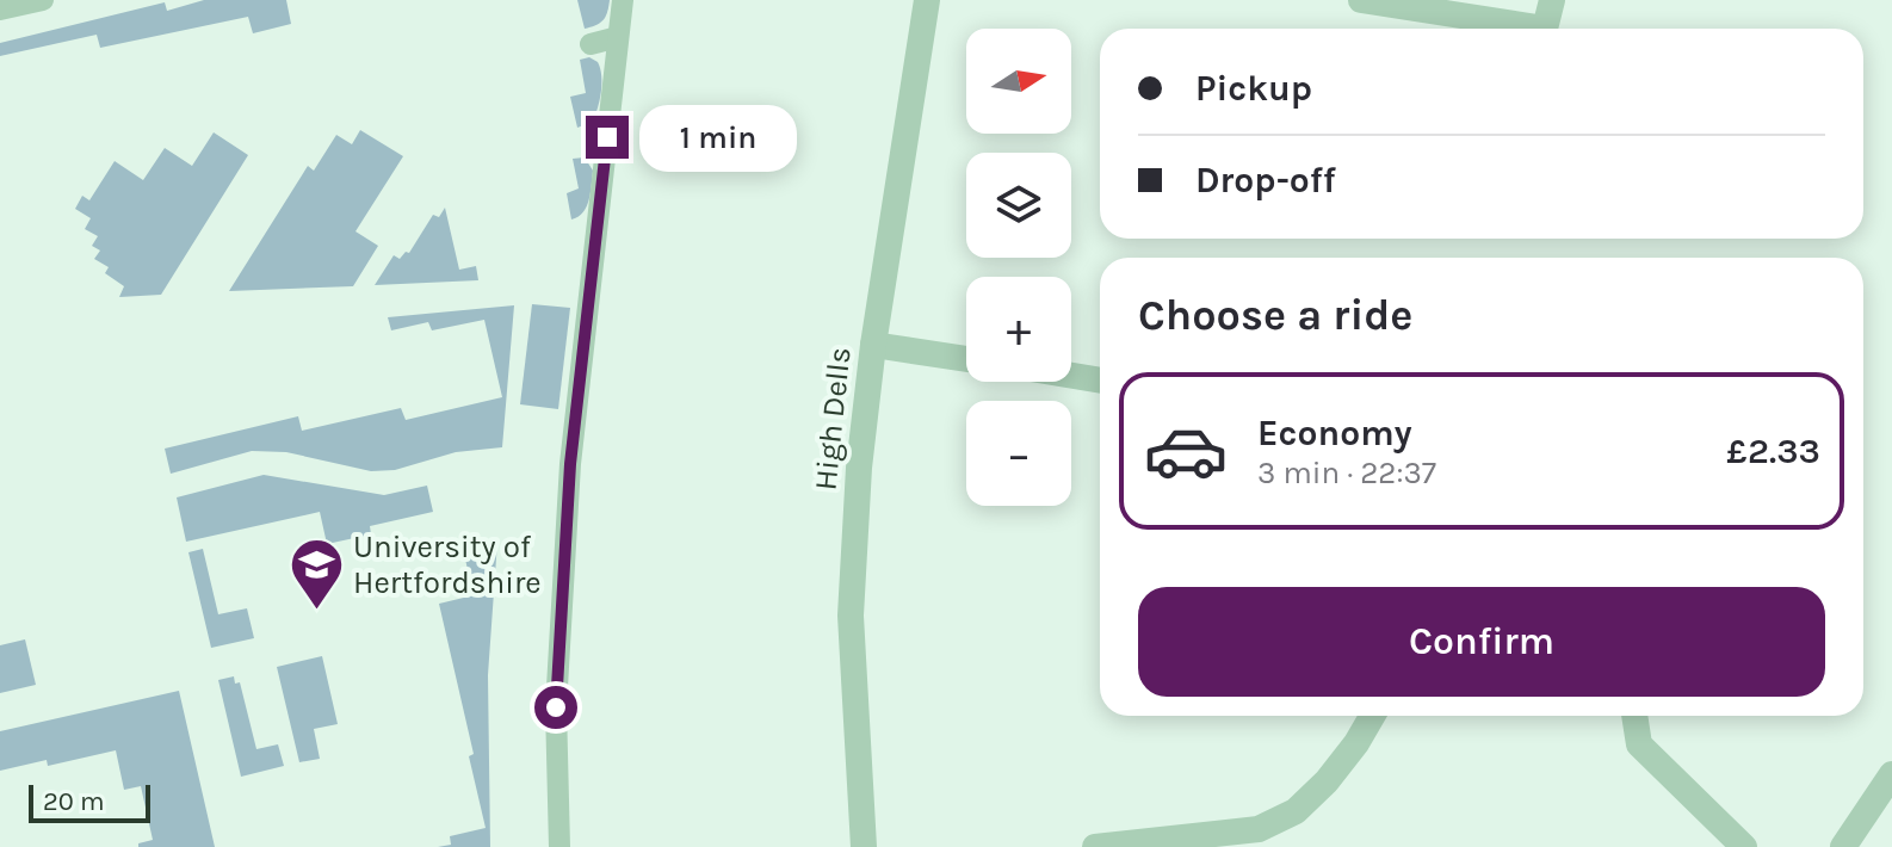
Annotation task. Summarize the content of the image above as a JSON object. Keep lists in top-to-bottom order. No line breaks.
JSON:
{"streets":{"street":["High Dells"]},"places":{"school or university":["University of Hertfordshire"]},"scale_bar":"20 m","north":"right","page":{"map_buttons":["+","−"],"banner":["Pickup","Drop-off"],"bubble":"1 min","heading":"Choose a ride","list":[{"name":"Economy","note":"3 min · 22:37","value":"£2.33"}],"buttons":"Confirm","scale":"20 m"}}
